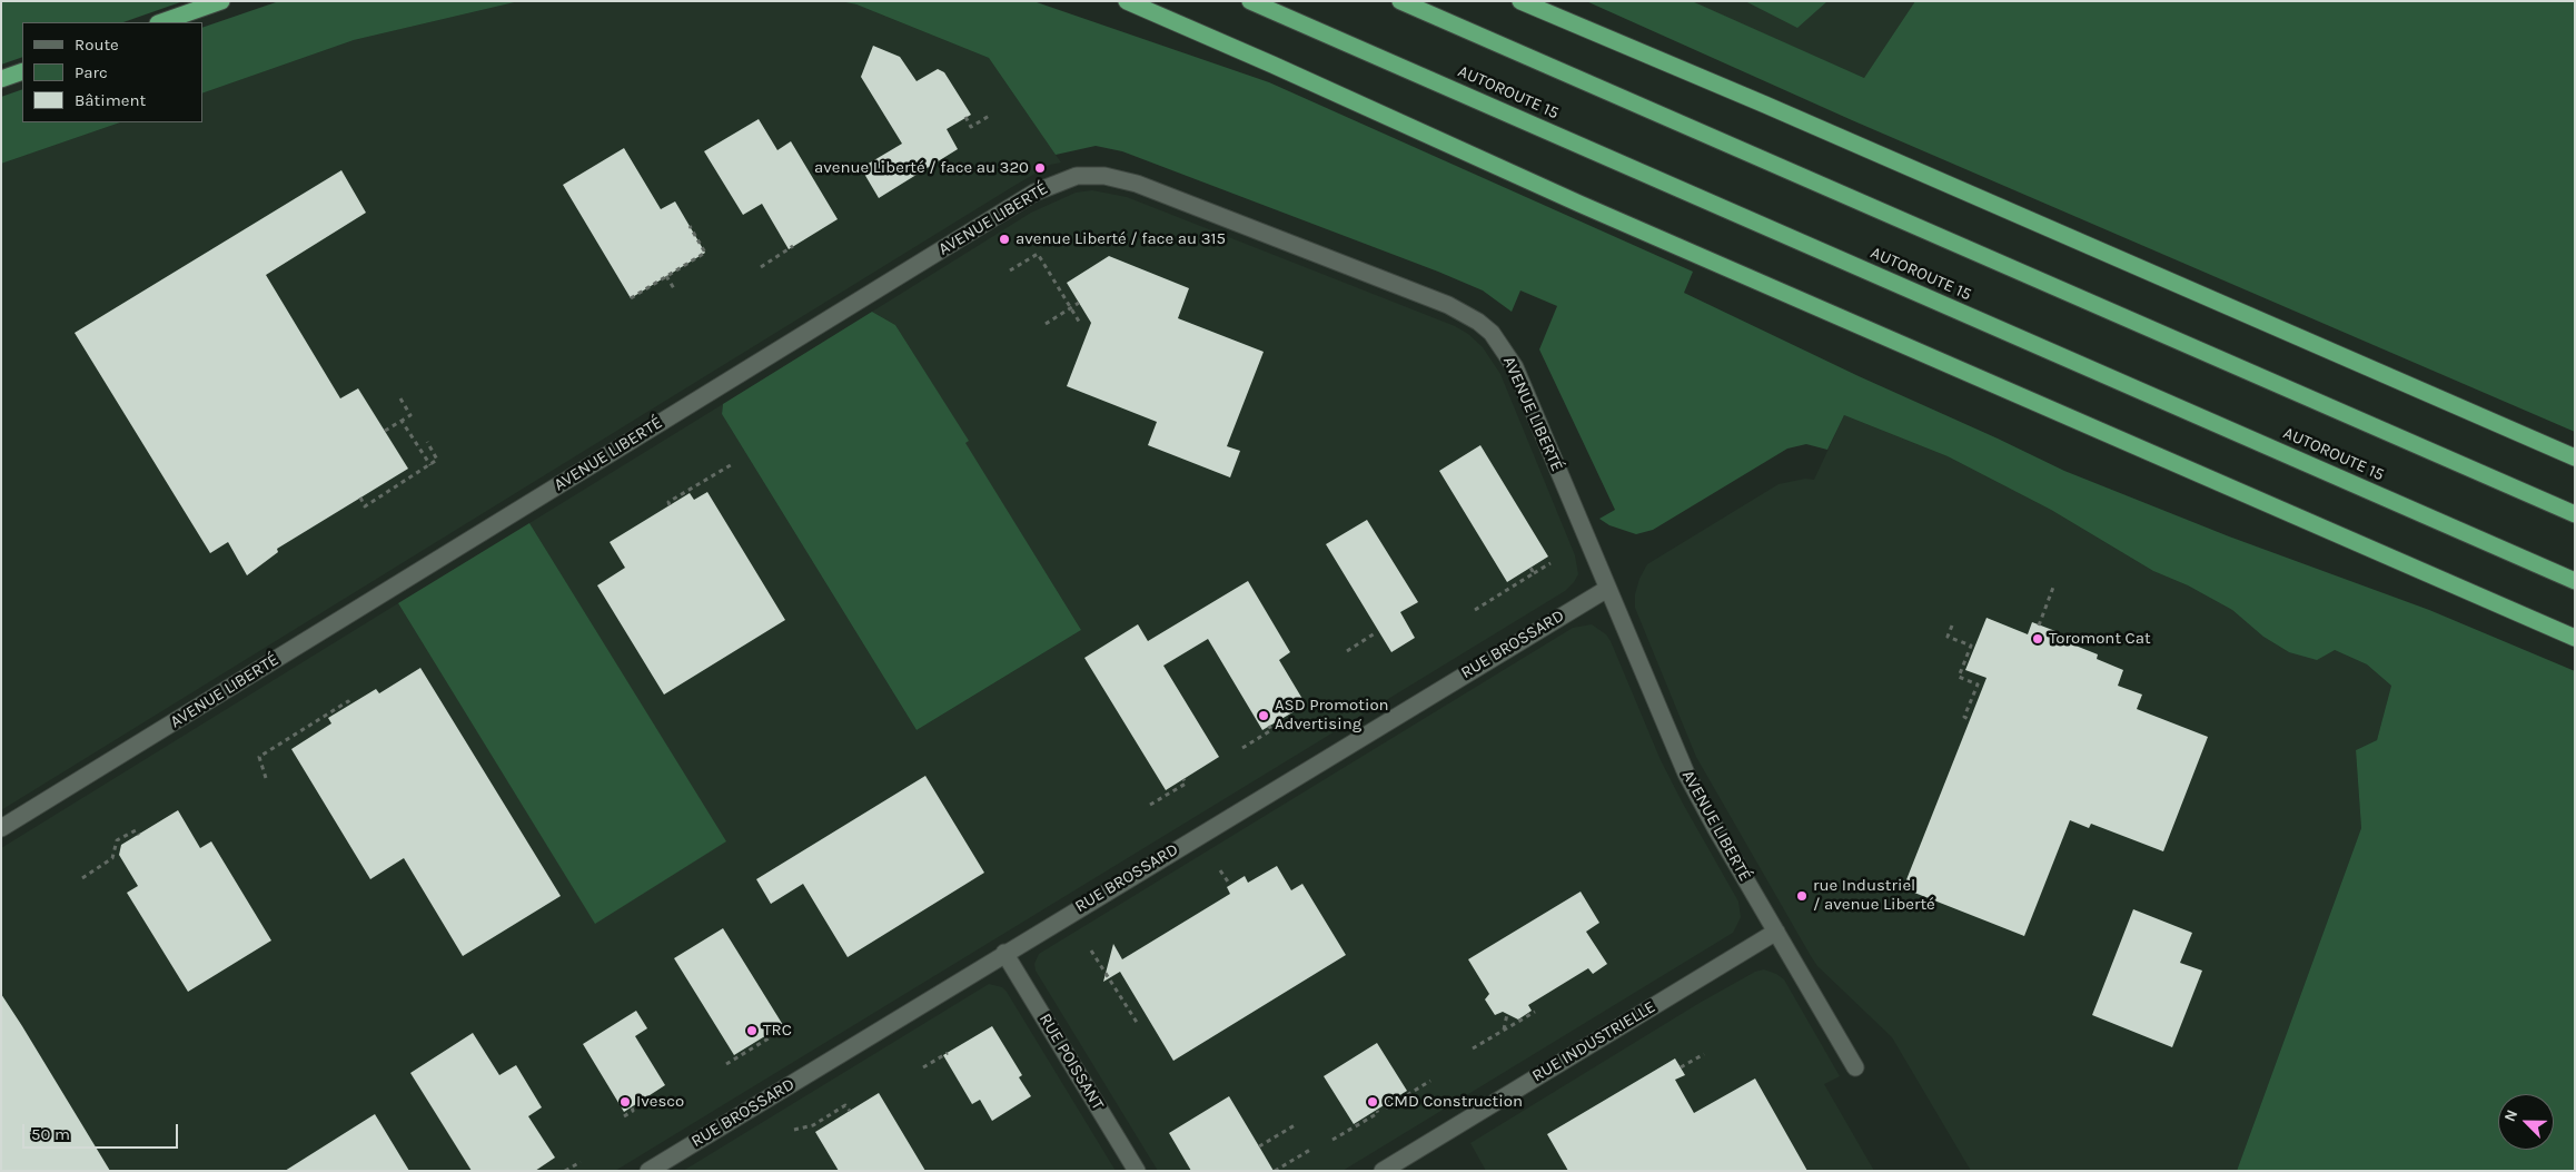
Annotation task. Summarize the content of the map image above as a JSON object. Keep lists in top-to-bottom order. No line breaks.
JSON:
{"streets":{"highway":["AUTOROUTE 15"],"street":["AVENUE LIBERTÉ","RUE BROSSARD","RUE INDUSTRIELLE","RUE POISSANT"]},"crossings":[["AVENUE LIBERTÉ","RUE BROSSARD"],["AVENUE LIBERTÉ","RUE INDUSTRIELLE"],["RUE BROSSARD","RUE POISSANT"]],"places":["avenue Liberté / face au 320","avenue Liberté / face au 315","Toromont Cat","ASD Promotion Advertising","rue Industriel / avenue Liberté","TRC","Ivesco","CMD Construction"],"legend":["Route","Parc","Bâtiment"],"scale_bar":"50 m","north":"top left"}
